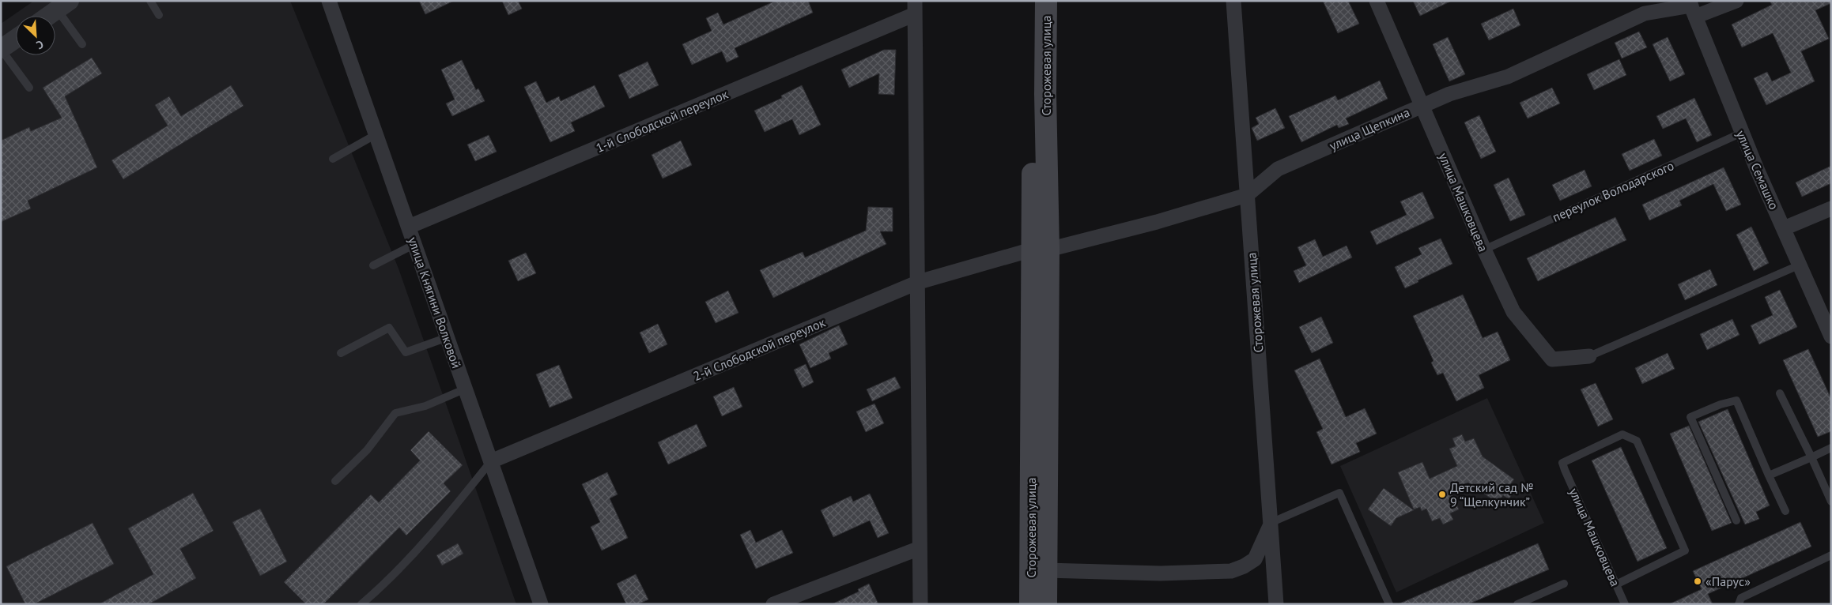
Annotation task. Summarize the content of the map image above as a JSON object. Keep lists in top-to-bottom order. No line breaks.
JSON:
{"streets":{"main road":["Сторожевая улица"],"street":["1-й Слободской переулок","улица Щепкина","улица Семашко","улица Машковцева","улица Княгини Волковой","2-й Слободской переулок"],"lane":["переулок Володарского"]},"crossings":[["Сторожевая улица","улица Щепкина"],["Сторожевая улица","2-й Слободской переулок"],["1-й Слободской переулок","улица Княгини Волковой"],["улица Щепкина","улица Семашко"],["улица Щепкина","улица Машковцева"],["улица Щепкина","2-й Слободской переулок"],["улица Семашко","переулок Володарского"],["переулок Володарского","улица Машковцева"],["улица Княгини Волковой","2-й Слободской переулок"]],"places":["Детский сад № 9 “Щелкунчик”","«Парус»"],"north":"bottom right"}
